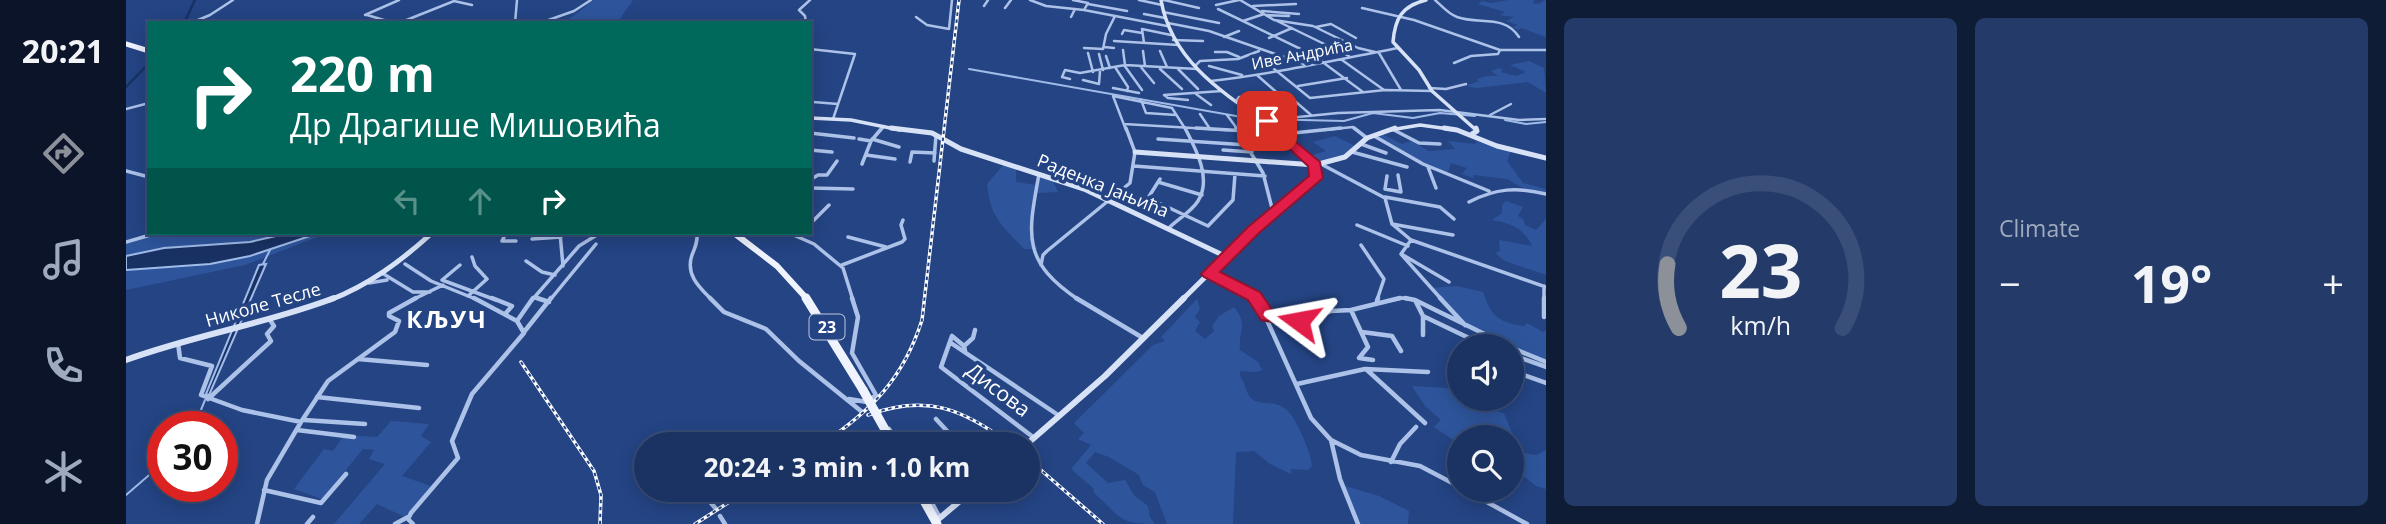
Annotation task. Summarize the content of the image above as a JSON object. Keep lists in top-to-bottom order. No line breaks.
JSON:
{"streets":{"main road":["23"],"street":["Иве Андрића","Раденка Јањића","Николе Тесле","Дисова"]},"districts":["КЉУЧ"],"page":{"tabs":"20:21","tile":"Climate","turn":["220 m","Др Драгише Мишовића"],"heat":["−","19°","+"],"limit":"30","trip":"20:24 · 3 min · 1.0 km","gauge":["23","km/h"]}}
